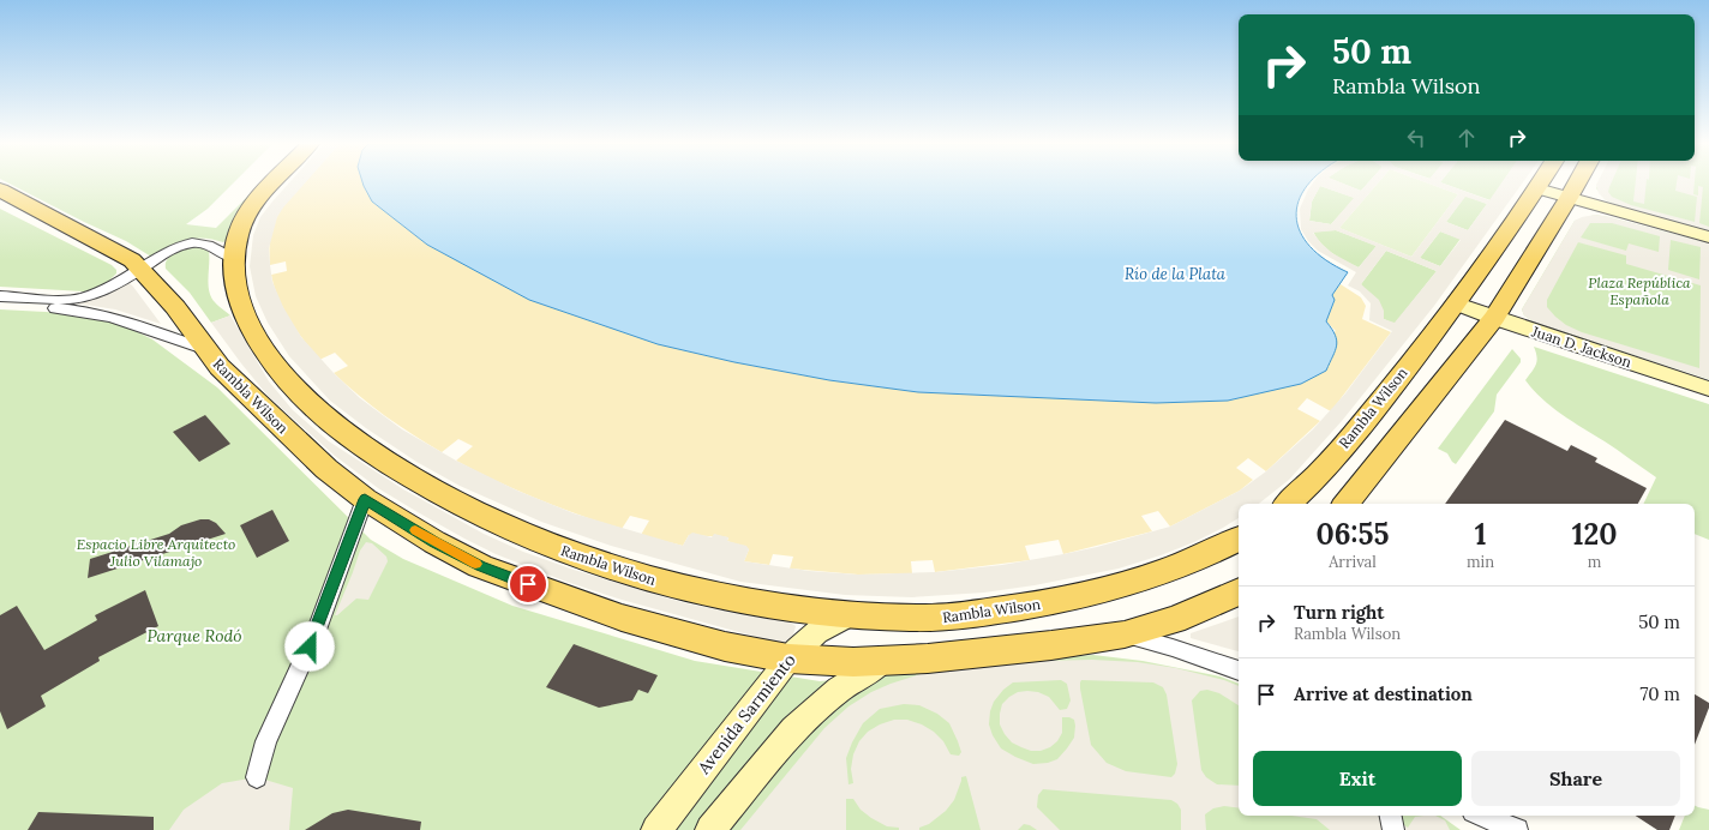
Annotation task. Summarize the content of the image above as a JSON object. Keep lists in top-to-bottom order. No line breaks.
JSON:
{"streets":{"main road":["Rambla Wilson"],"street":["Juan D. Jackson","Avenida Sarmiento"]},"crossings":[["Juan D. Jackson","Rambla Wilson"],["Rambla Wilson","Avenida Sarmiento"]],"water":["Río de la Plata"],"parks":["Plaza República Española","Espacio Libre Arquitecto Julio Vilamajo","Parque Rodó"],"page":{"turn":["50 m","Rambla Wilson"],"eta":["06:55","Arrival","1","min","120","m"],"list":[{"name":"Turn right","note":"Rambla Wilson","value":"50 m"},{"name":"Arrive at destination","value":"70 m"}],"buttons":["Exit","Share"]}}
